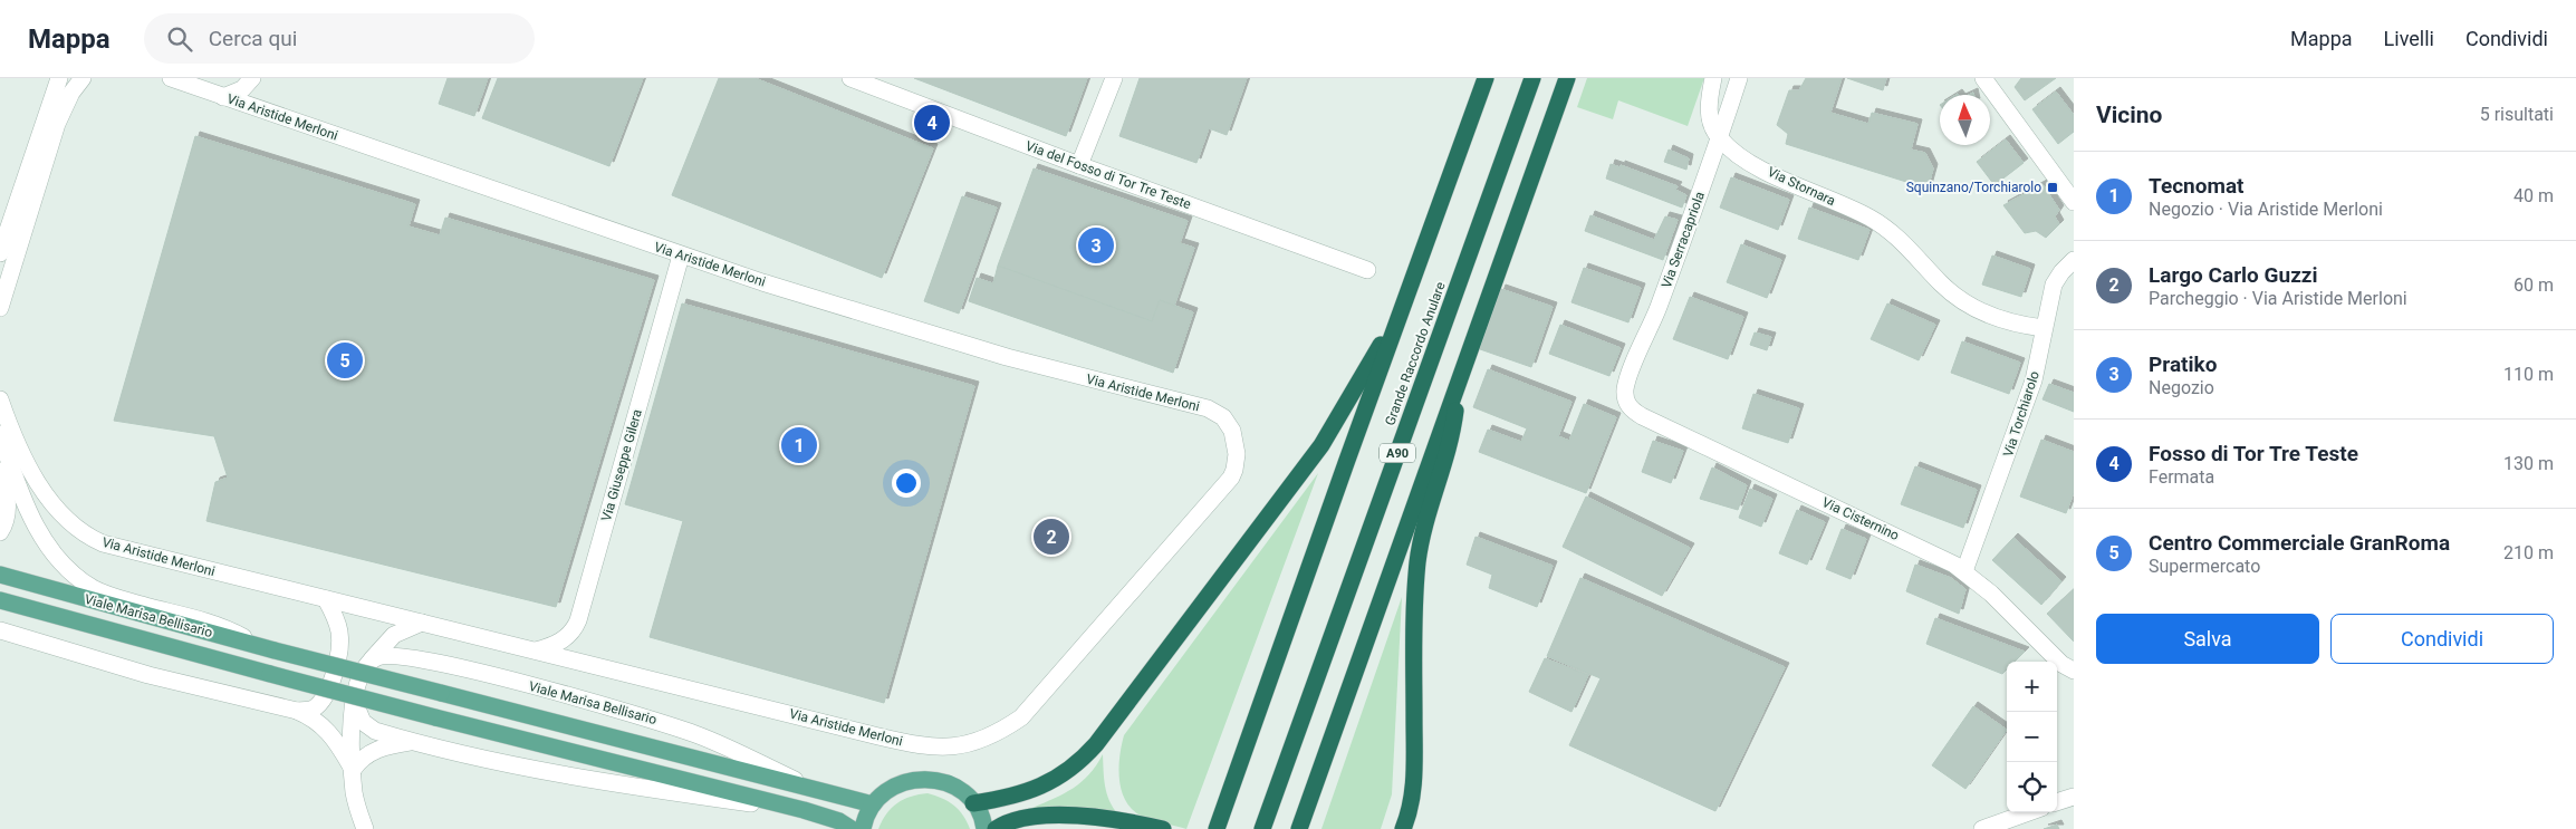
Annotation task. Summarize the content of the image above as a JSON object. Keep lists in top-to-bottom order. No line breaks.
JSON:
{"streets":{"highway":["Grande Raccordo Anulare","A90"],"main road":["Viale Marisa Bellisario"],"street":["Via Aristide Merloni","Via del Fosso di Tor Tre Teste","Via Stornara","Via Serracapriola","Via Torchiarolo","Via Giuseppe Gilera","Via Cisternino"]},"crossings":[["Via Aristide Merloni","Via Giuseppe Gilera"],["Via Stornara","Via Serracapriola"],["Via Stornara","Via Torchiarolo"],["Via Serracapriola","Via Cisternino"],["Via Torchiarolo","Via Cisternino"]],"places":{"transit":["Squinzano/Torchiarolo"]},"north":"top","page":{"header":"Mappa","search":"Cerca qui","nav":["Mappa","Livelli","Condividi"],"heading":["Vicino","5 risultati"],"pins":["4","3","5","1","2"],"list":[{"mark":"1","name":"Tecnomat","note":"Negozio · Via Aristide Merloni","value":"40 m"},{"mark":"2","name":"Largo Carlo Guzzi","note":"Parcheggio · Via Aristide Merloni","value":"60 m"},{"mark":"3","name":"Pratiko","note":"Negozio","value":"110 m"},{"mark":"4","name":"Fosso di Tor Tre Teste","note":"Fermata","value":"130 m"},{"mark":"5","name":"Centro Commerciale GranRoma","note":"Supermercato","value":"210 m"}],"buttons":["Salva","Condividi"],"map_buttons":["+","−"]}}
